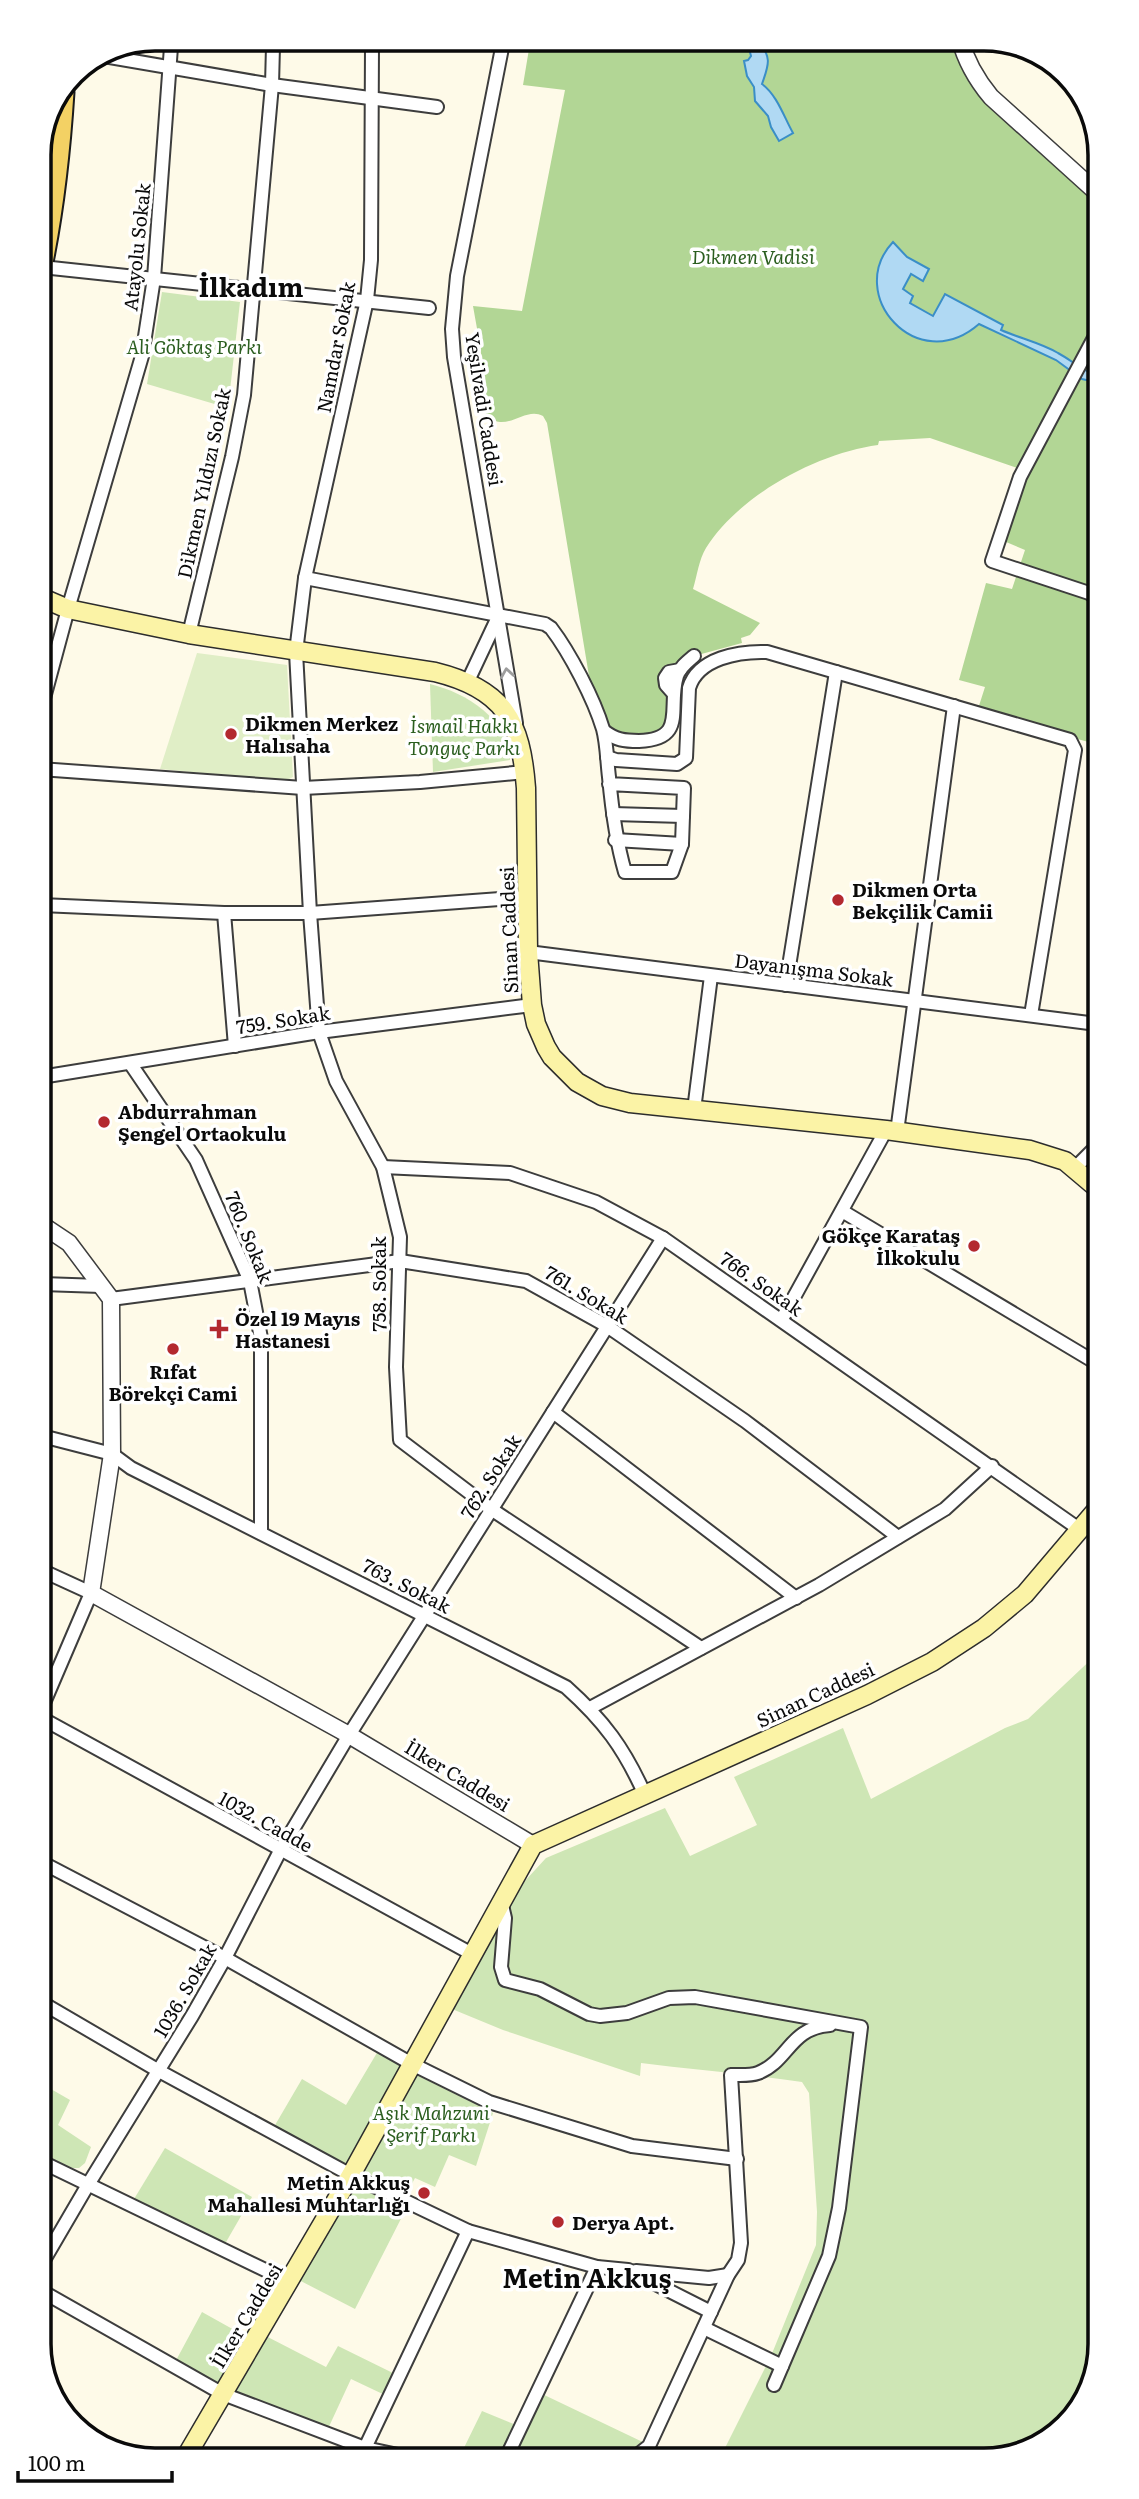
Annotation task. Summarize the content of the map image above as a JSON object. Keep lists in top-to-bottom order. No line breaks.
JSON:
{"streets":{"main road":["Sinan Caddesi","İlker Caddesi"],"street":["Atayolu Sokak","Namdar Sokak","Yeşilvadi Caddesi","Dikmen Yıldızı Sokak","Dayanışma Sokak","759. Sokak","760. Sokak","766. Sokak","758. Sokak","761. Sokak","762. Sokak","763. Sokak","1032. Cadde","1036. Sokak"]},"crossings":[["Atayolu Sokak","Sinan Caddesi"],["Namdar Sokak","Sinan Caddesi"],["Namdar Sokak","758. Sokak"],["Yeşilvadi Caddesi","Sinan Caddesi"],["Dikmen Yıldızı Sokak","Sinan Caddesi"],["Sinan Caddesi","Dayanışma Sokak"],["Sinan Caddesi","759. Sokak"],["Sinan Caddesi","766. Sokak"],["Sinan Caddesi","758. Sokak"],["Sinan Caddesi","763. Sokak"],["Sinan Caddesi","İlker Caddesi"],["759. Sokak","760. Sokak"],["759. Sokak","758. Sokak"],["760. Sokak","761. Sokak"],["760. Sokak","763. Sokak"],["766. Sokak","758. Sokak"],["766. Sokak","762. Sokak"],["758. Sokak","761. Sokak"],["758. Sokak","762. Sokak"],["761. Sokak","762. Sokak"],["762. Sokak","763. Sokak"],["762. Sokak","İlker Caddesi"],["762. Sokak","1036. Sokak"],["İlker Caddesi","1032. Cadde"],["İlker Caddesi","1036. Sokak"],["1032. Cadde","1036. Sokak"]],"districts":["İlkadım","Metin Akkuş"],"parks":["Dikmen Vadisi","Ali Göktaş Parkı","İsmail Hakkı Tonguç Parkı","Aşık Mahzuni Şerif Parkı"],"places":{"other":["Dikmen Merkez Halısaha","Dikmen Orta Bekçilik Camii","Abdurrahman Şengel Ortaokulu","Gökçe Karataş İlkokulu","Rıfat Börekçi Cami","Metin Akkuş Mahallesi Muhtarlığı","Derya Apt."],"health":["Özel 19 Mayıs Hastanesi"]},"scale_bar":"100 m"}
